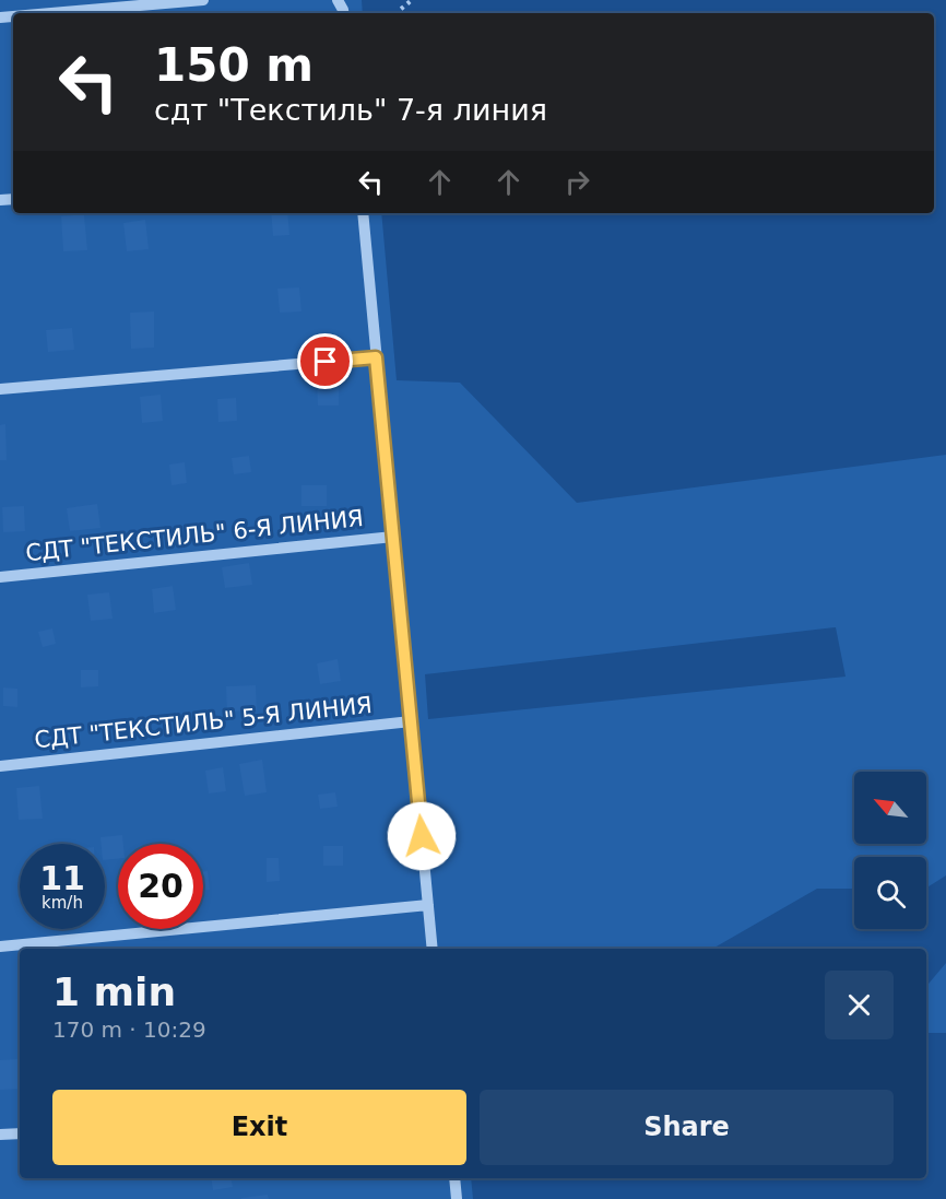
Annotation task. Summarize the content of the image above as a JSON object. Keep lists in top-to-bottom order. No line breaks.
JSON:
{"streets":{"lane":["СДТ \"ТЕКСТИЛЬ\" 6-Я ЛИНИЯ","СДТ \"ТЕКСТИЛЬ\" 5-Я ЛИНИЯ"]},"north":"top left","page":{"turn":["150 m","сдт \"Текстиль\" 7-я линия"],"speed":"11 km/h","limit":"20","heading":["1 min","170 m · 10:29"],"buttons":["Exit","Share"]}}
